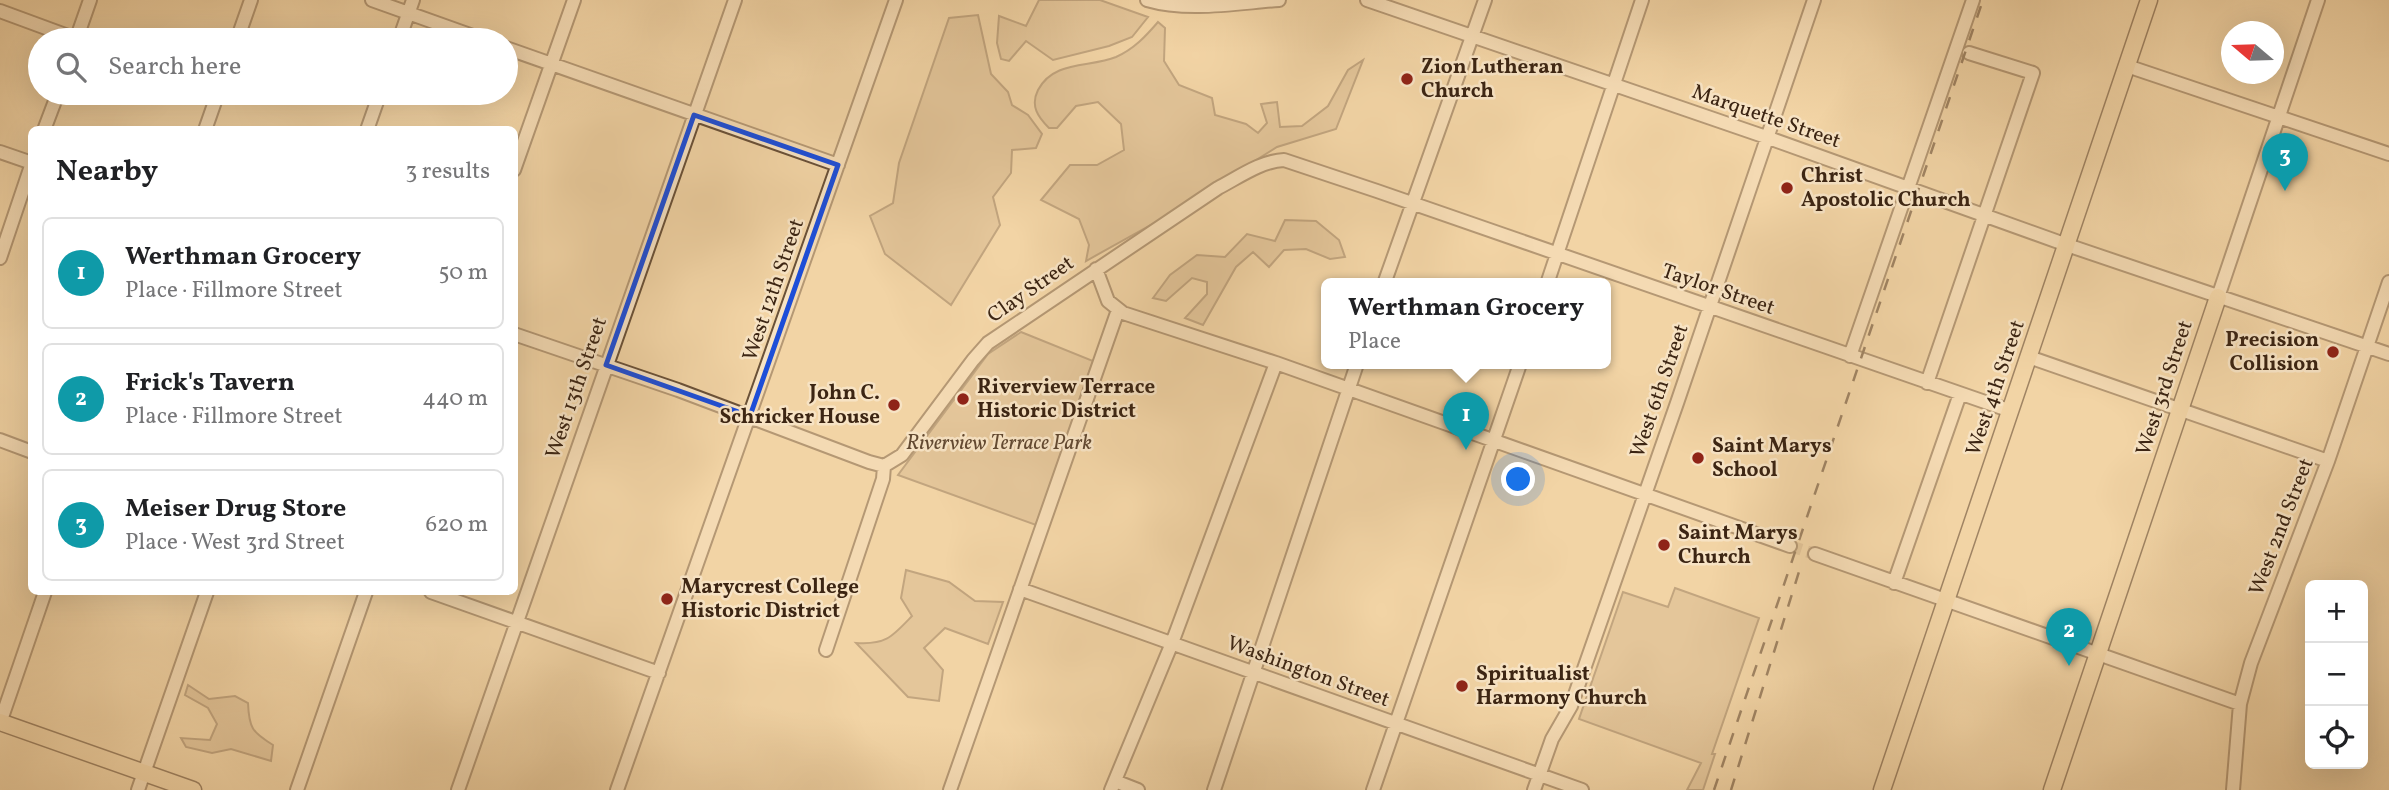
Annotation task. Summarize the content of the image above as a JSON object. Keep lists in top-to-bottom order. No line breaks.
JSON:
{"streets":{"main road":["West 4th Street","West 3rd Street"],"street":["Marquette Street","West 12th Street","Clay Street","Taylor Street","West 13th Street","West 6th Street","West 2nd Street","Washington Street"]},"crossings":[["Marquette Street","West 4th Street"],["Marquette Street","West 3rd Street"],["Marquette Street","West 6th Street"],["Marquette Street","West 2nd Street"],["Clay Street","Taylor Street"],["Taylor Street","West 4th Street"],["Taylor Street","West 6th Street"],["West 6th Street","Washington Street"]],"parks":["Riverview Terrace Park"],"places":["Zion Lutheran Church","Christ Apostolic Church","Precision Collision","Riverview Terrace Historic District","John C. Schricker House","Saint Marys School","Saint Marys Church","Marycrest College Historic District","Spiritualist Harmony Church"],"north":"left","page":{"search":"Search here","heading":["Nearby","3 results"],"pins":["3","1","2"],"list":[{"mark":"1","name":"Werthman Grocery","note":"Place · Fillmore Street","value":"50 m"},{"mark":"2","name":"Frick's Tavern","note":"Place · Fillmore Street","value":"440 m"},{"mark":"3","name":"Meiser Drug Store","note":"Place · West 3rd Street","value":"620 m"}],"popup":["Werthman Grocery","Place"],"map_buttons":["+","−"]}}
